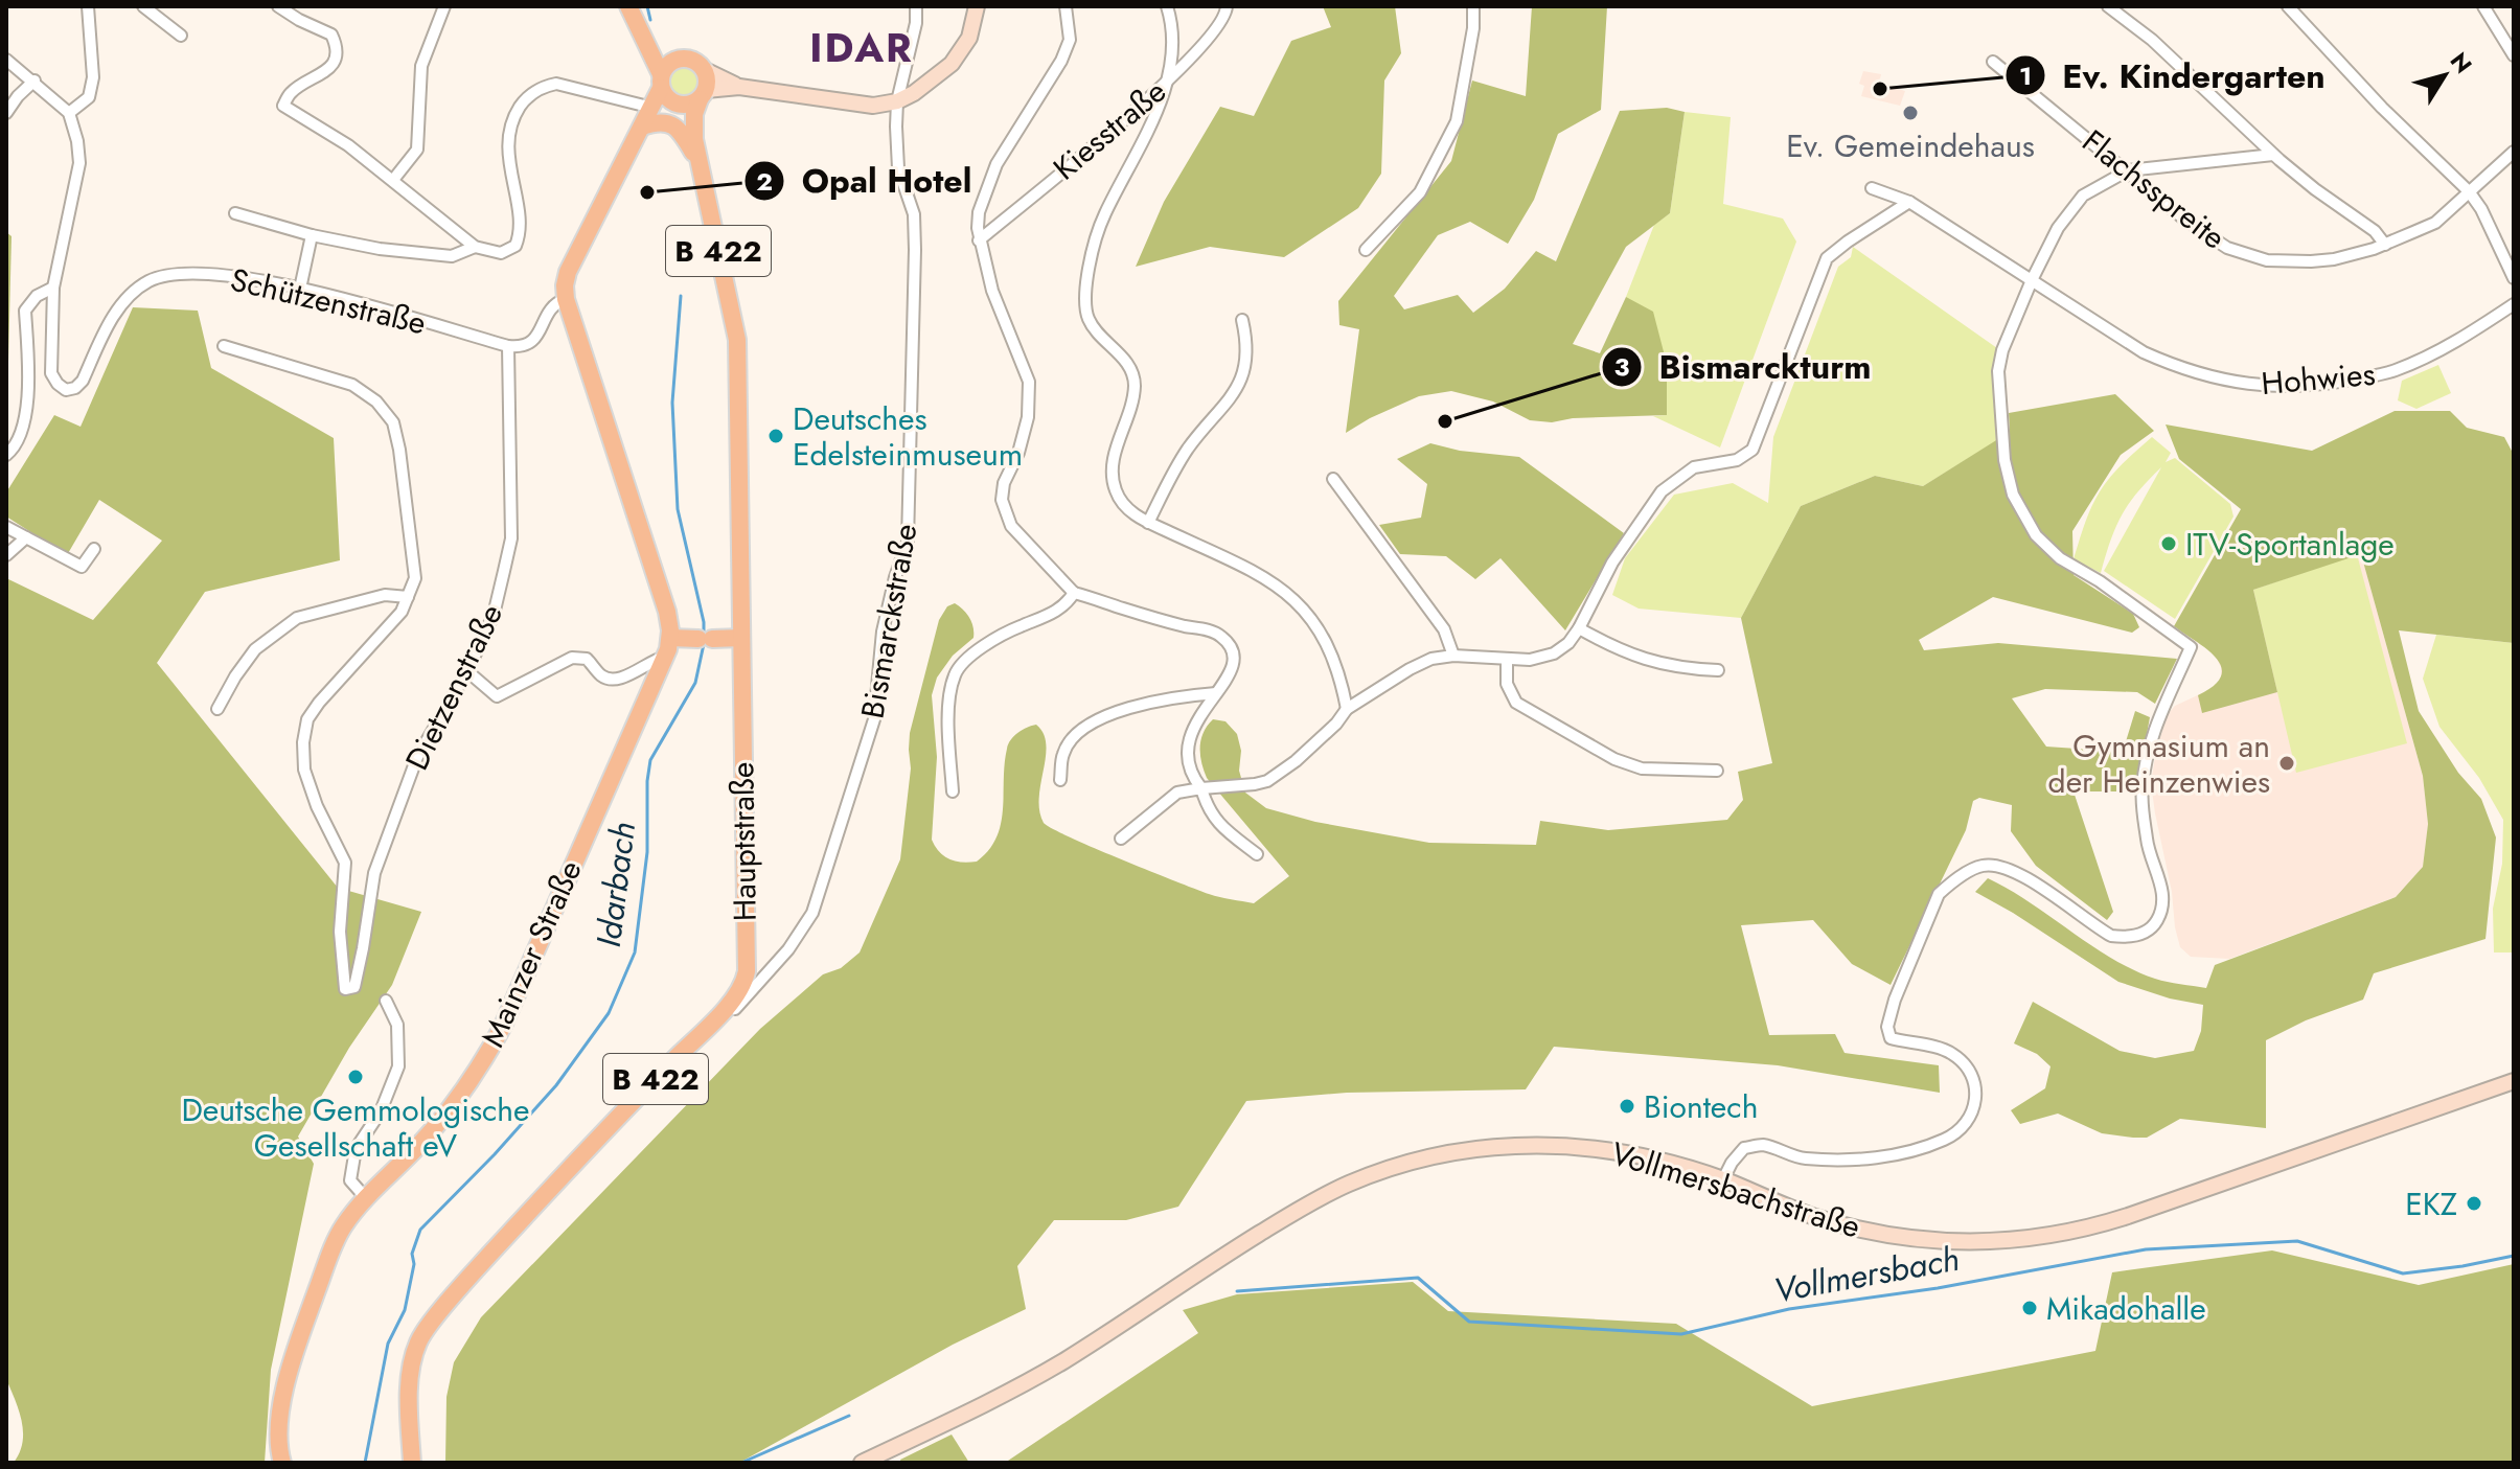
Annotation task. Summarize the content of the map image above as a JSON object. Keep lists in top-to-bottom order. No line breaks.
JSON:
{"streets":{"main road":["B 422","Hauptstraße","Mainzer Straße","Vollmersbachstraße"],"street":["Kiesstraße","Flachsspreite","Schützenstraße","Hohwies","Bismarckstraße","Dietzenstraße"]},"crossings":[["B 422","Hauptstraße"],["Schützenstraße","Dietzenstraße"],["Bismarckstraße","Hauptstraße"]],"districts":["IDAR"],"water":["Idarbach","Vollmersbach"],"places":["Ev. Kindergarten","Ev. Gemeindehaus","Opal Hotel","Bismarckturm","Deutsches Edelsteinmuseum","ITV-Sportanlage","Gymnasium an der Heinzenwies","Deutsche Gemmologische Gesellschaft eV","Biontech","EKZ","Mikadohalle"],"north":"top right"}
